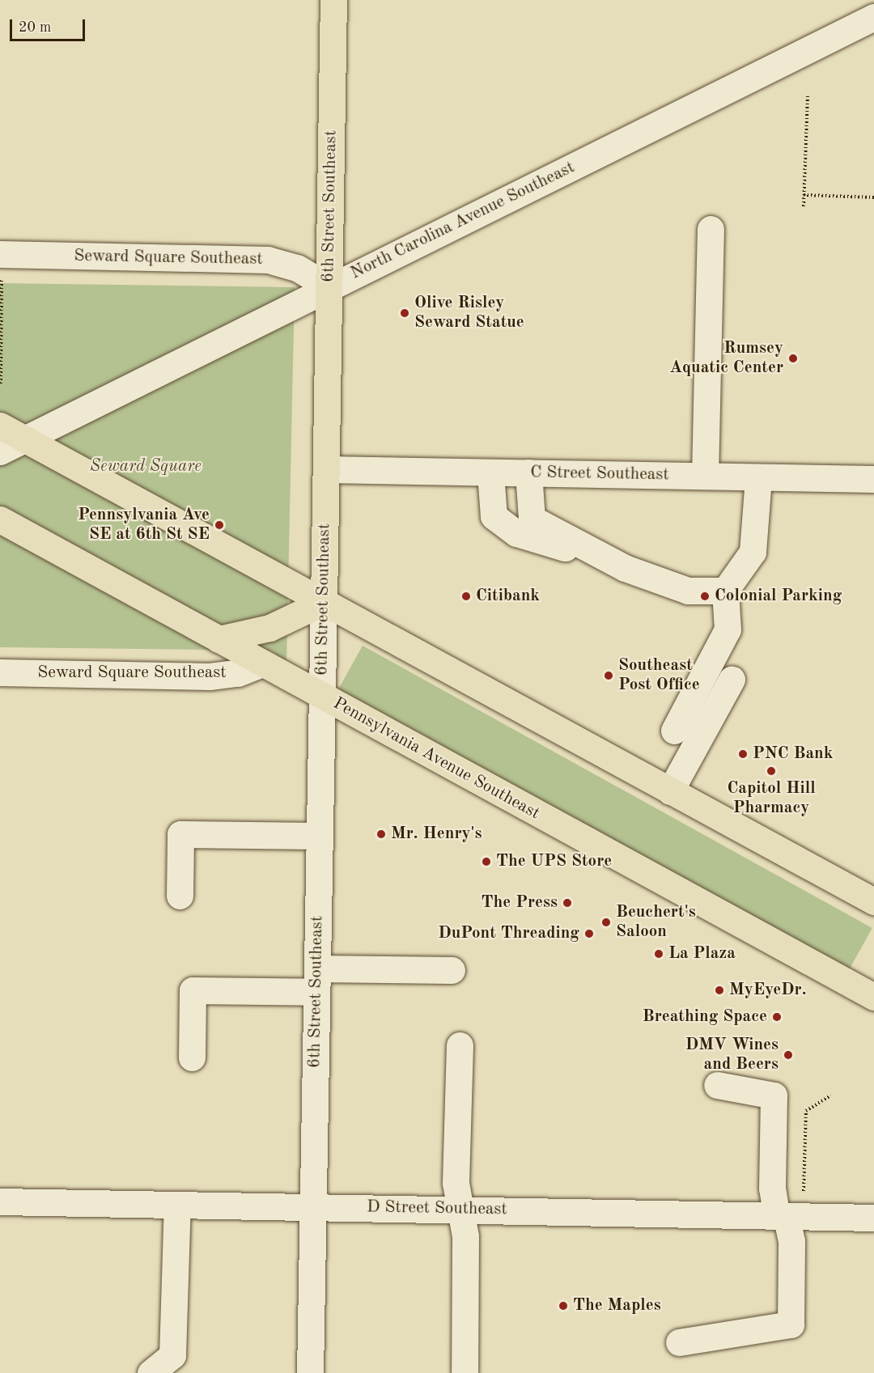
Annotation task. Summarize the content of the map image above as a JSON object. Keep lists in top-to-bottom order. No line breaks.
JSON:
{"streets":{"main road":["6th Street Southeast","Pennsylvania Avenue Southeast"],"street":["North Carolina Avenue Southeast","Seward Square Southeast","C Street Southeast","D Street Southeast"]},"crossings":[["6th Street Southeast","North Carolina Avenue Southeast"],["6th Street Southeast","Seward Square Southeast"],["6th Street Southeast","C Street Southeast"],["6th Street Southeast","Pennsylvania Avenue Southeast"],["6th Street Southeast","D Street Southeast"],["North Carolina Avenue Southeast","Seward Square Southeast"],["Seward Square Southeast","Pennsylvania Avenue Southeast"]],"parks":["Seward Square"],"places":["Olive Risley Seward Statue","Rumsey Aquatic Center","Pennsylvania Ave SE at 6th St SE","Citibank","Colonial Parking","Southeast Post Office","PNC Bank","Capitol Hill Pharmacy","Mr. Henry's","The UPS Store","The Press","Beuchert's Saloon","DuPont Threading","La Plaza","MyEyeDr.","Breathing Space","DMV Wines and Beers","The Maples"],"scale_bar":"20 m"}
